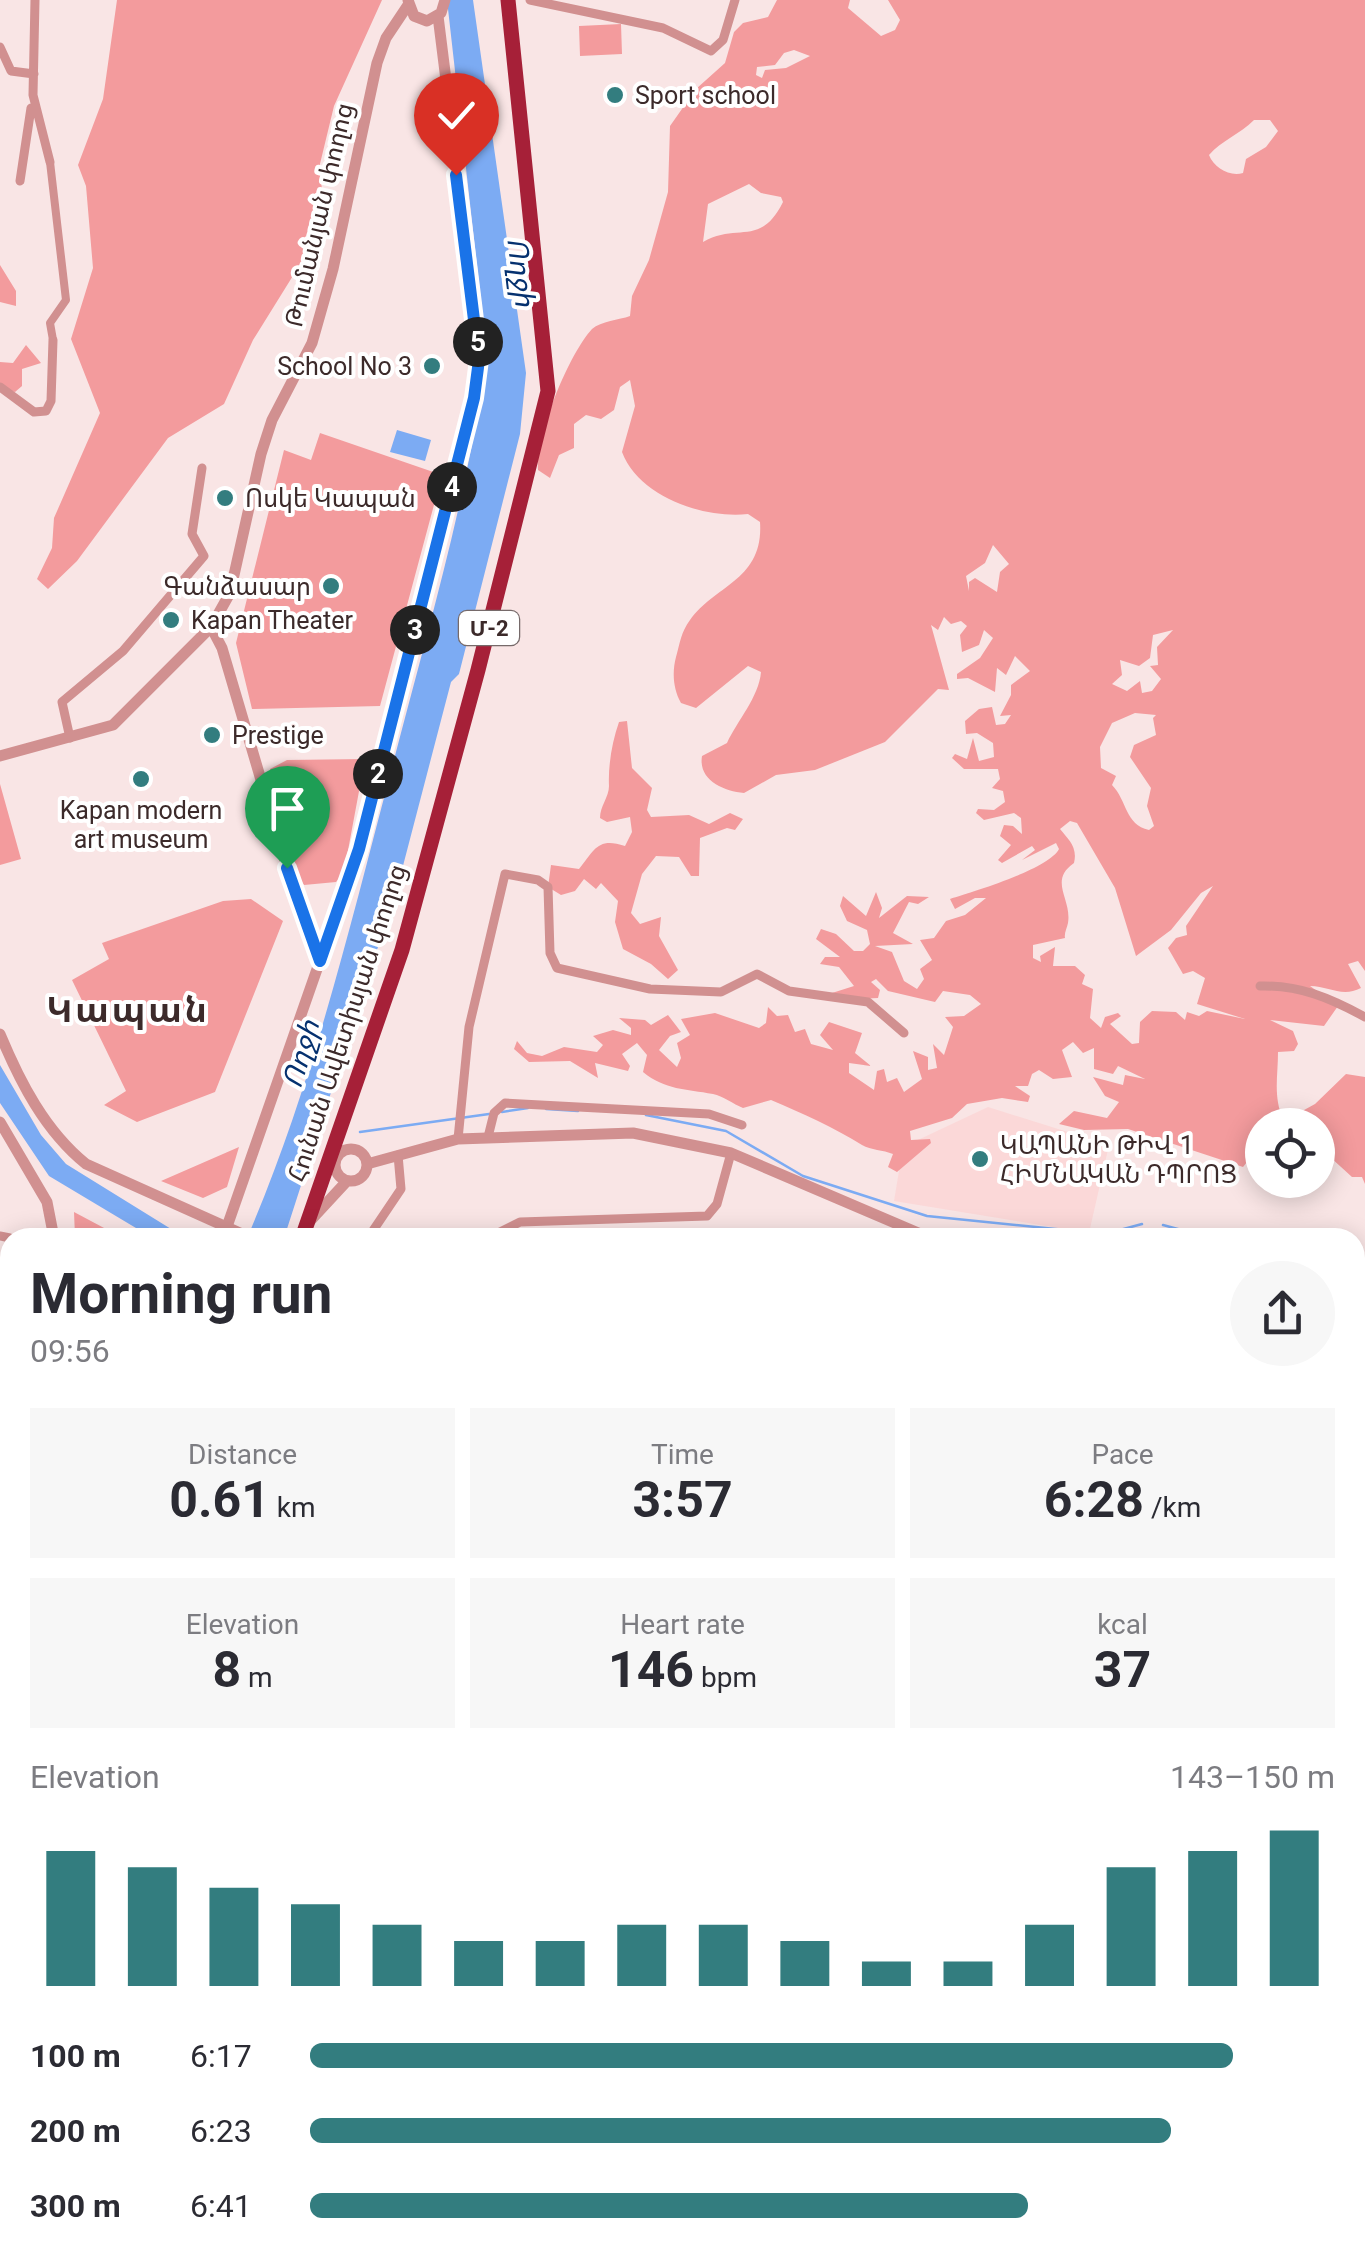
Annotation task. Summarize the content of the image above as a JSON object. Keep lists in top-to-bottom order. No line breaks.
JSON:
{"streets":{"highway":["Մ-2","Հունան Ավետիսյան փողոց"],"street":["Թումանյան փողոց"]},"districts":["Կապան"],"water":["Ողջի"],"places":["Sport school","School No 3","Ոսկե Կապան","Գանձասար","Kapan Theater","Prestige","Kapan modern art museum","ԿԱՊԱՆԻ ԹԻՎ 1 ՀԻՄՆԱԿԱՆ ԴՊՐՈՑ"],"page":{"pins":["5","4","3","2"],"heading":["Morning run","09:56"],"stats":[["Distance","0.61 km"],["Time","3:57"],["Pace","6:28 /km"],["Elevation","8 m"],["Heart rate","146 bpm"],["kcal","37"]],"chart":["Elevation","143–150 m"],"list":[{"name":"100 m","note":"6:17"},{"name":"200 m","note":"6:23"},{"name":"300 m","note":"6:41"}]}}
